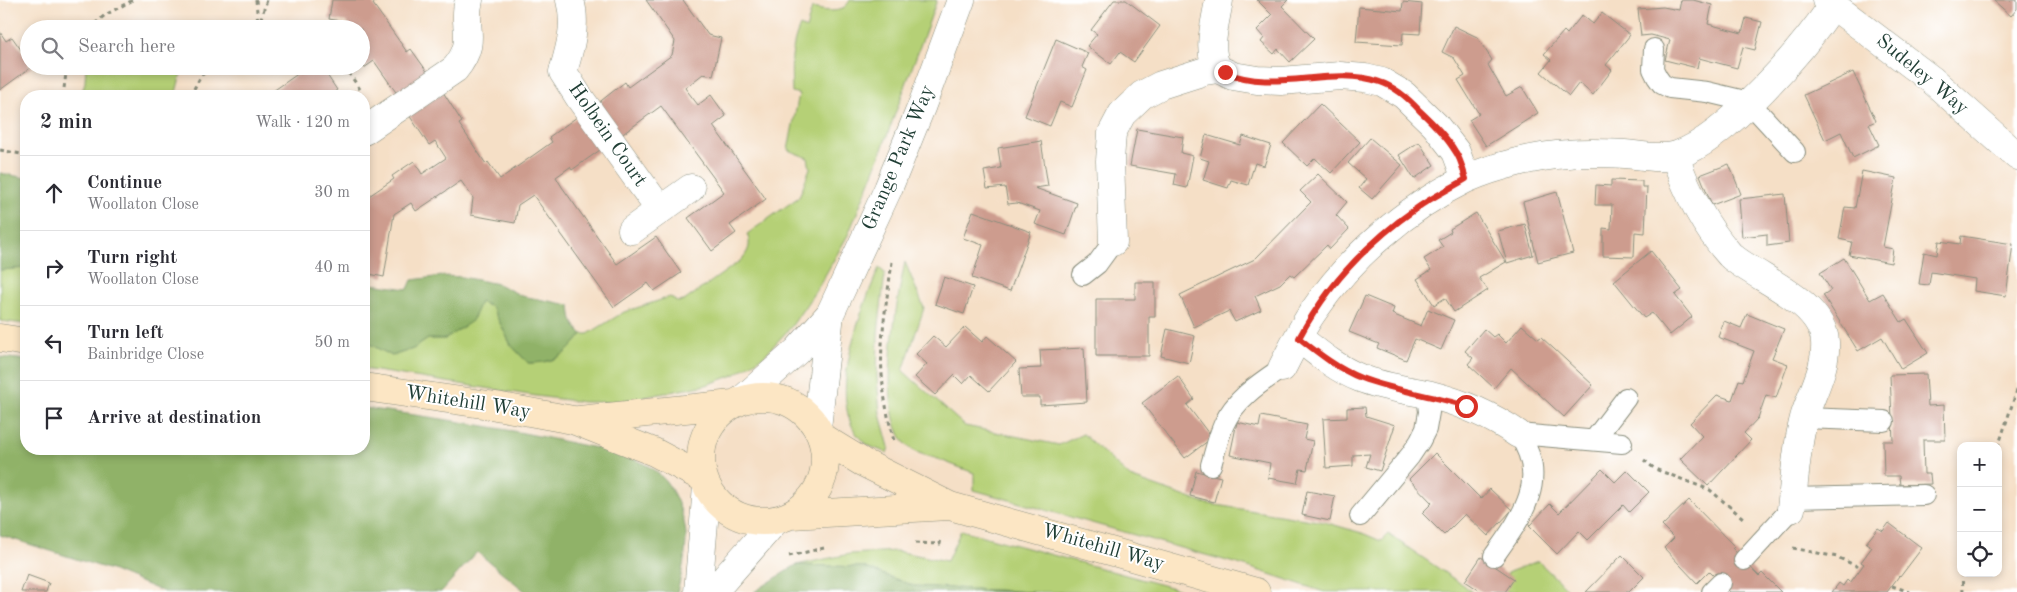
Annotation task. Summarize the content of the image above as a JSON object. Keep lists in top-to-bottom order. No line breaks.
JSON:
{"streets":{"main road":["Whitehill Way"],"street":["Sudeley Way","Holbein Court","Grange Park Way"]},"crossings":[["Grange Park Way","Whitehill Way"]],"page":{"search":"Search here","heading":["2 min","Walk · 120 m"],"list":[["Continue","Woollaton Close","30 m"],["Turn right","Woollaton Close","40 m"],["Turn left","Bainbridge Close","50 m"],"Arrive at destination"],"map_buttons":["+","−"]}}
